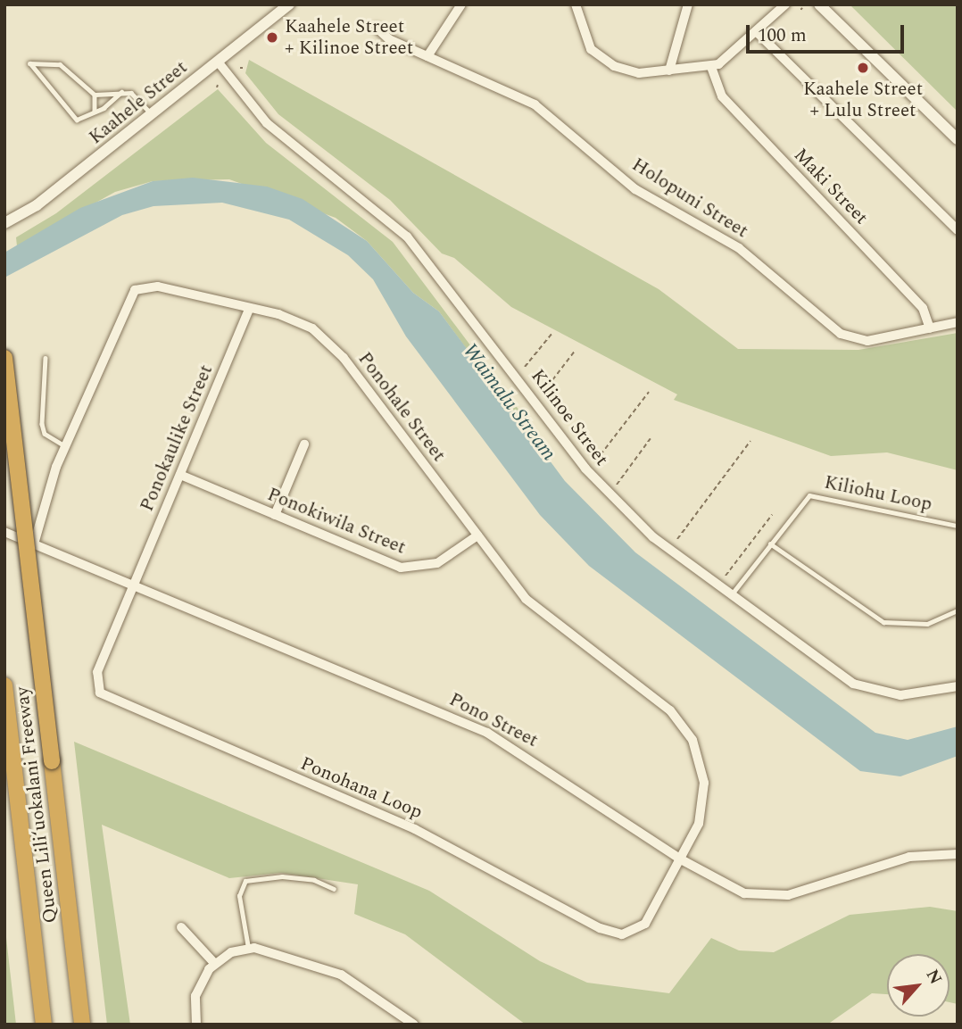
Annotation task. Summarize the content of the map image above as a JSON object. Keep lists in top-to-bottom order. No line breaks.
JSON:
{"streets":{"highway":["Queen Liliʻuokalani Freeway"],"street":["Kaahele Street","Maki Street","Holopuni Street","Ponohale Street","Kilinoe Street","Ponokaulike Street","Ponokiwila Street","Pono Street","Ponohana Loop"],"lane":["Kiliohu Loop"]},"crossings":[["Kaahele Street","Kilinoe Street"],["Maki Street","Holopuni Street"],["Ponohale Street","Ponokaulike Street"],["Ponohale Street","Ponokiwila Street"],["Ponohale Street","Pono Street"],["Ponohale Street","Ponohana Loop"],["Kilinoe Street","Kiliohu Loop"],["Ponokaulike Street","Ponokiwila Street"],["Ponokaulike Street","Pono Street"],["Ponokaulike Street","Ponohana Loop"],["Pono Street","Ponohana Loop"]],"water":["Waimalu Stream"],"places":["Kaahele Street + Kilinoe Street","Kaahele Street + Lulu Street"],"scale_bar":"100 m","north":"top right"}
